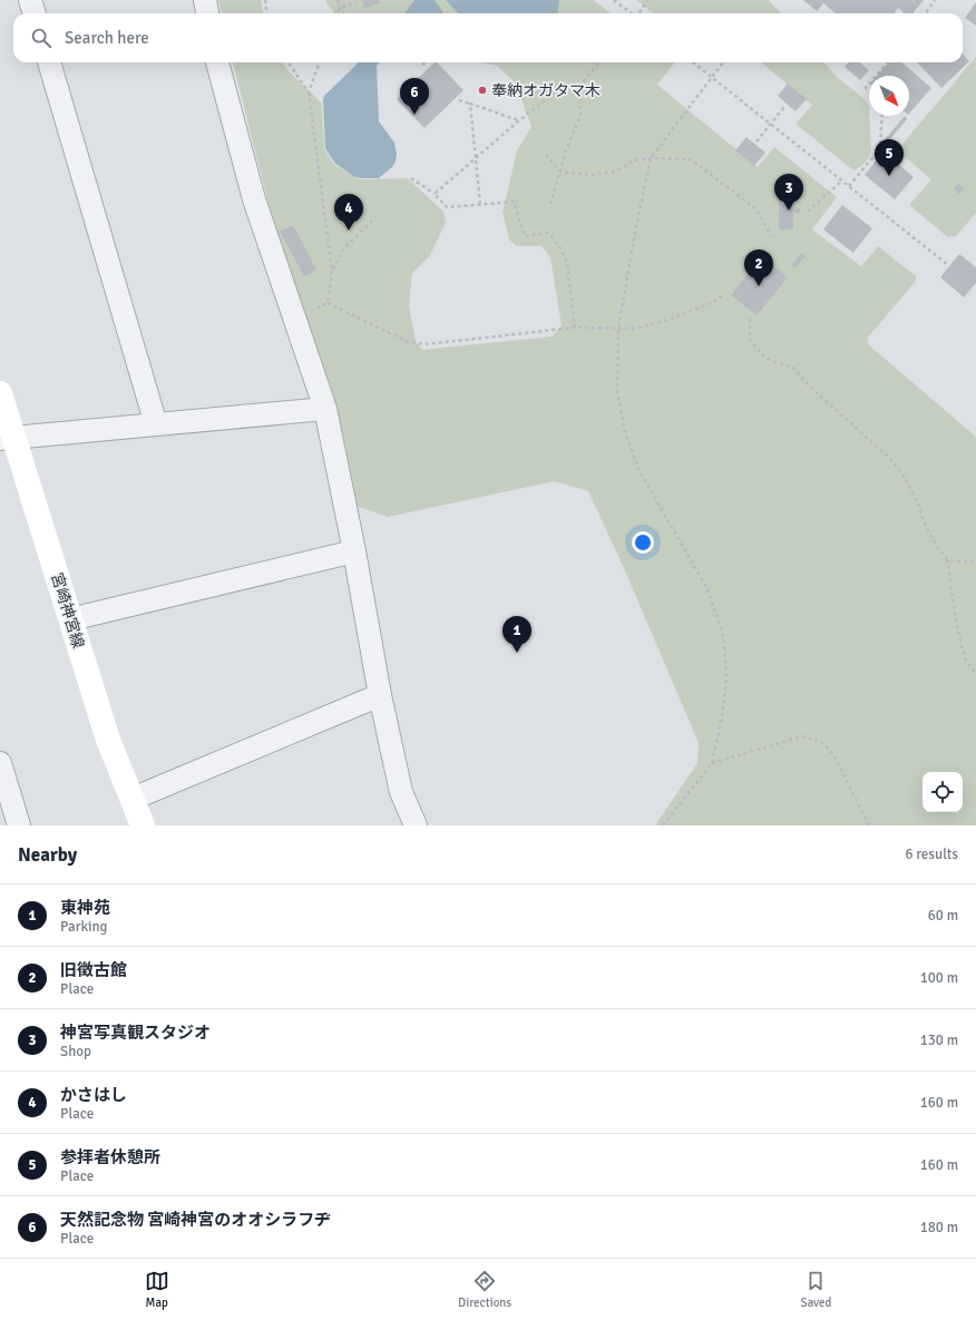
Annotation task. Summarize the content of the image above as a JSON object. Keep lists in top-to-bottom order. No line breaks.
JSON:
{"streets":{"main road":["宮崎神宮線"]},"places":["奉納オガタマ木"],"north":"bottom right","page":{"search":"Search here","pins":["6","5","3","4","2","1"],"heading":["Nearby","6 results"],"list":[{"mark":"1","name":"東神苑","note":"Parking","value":"60 m"},{"mark":"2","name":"旧徴古館","note":"Place","value":"100 m"},{"mark":"3","name":"神宮写真観スタジオ","note":"Shop","value":"130 m"},{"mark":"4","name":"かさはし","note":"Place","value":"160 m"},{"mark":"5","name":"参拝者休憩所","note":"Place","value":"160 m"},{"mark":"6","name":"天然記念物 宮崎神宮のオオシラフヂ","note":"Place","value":"180 m"}],"nav":["Map","Directions","Saved"]}}
